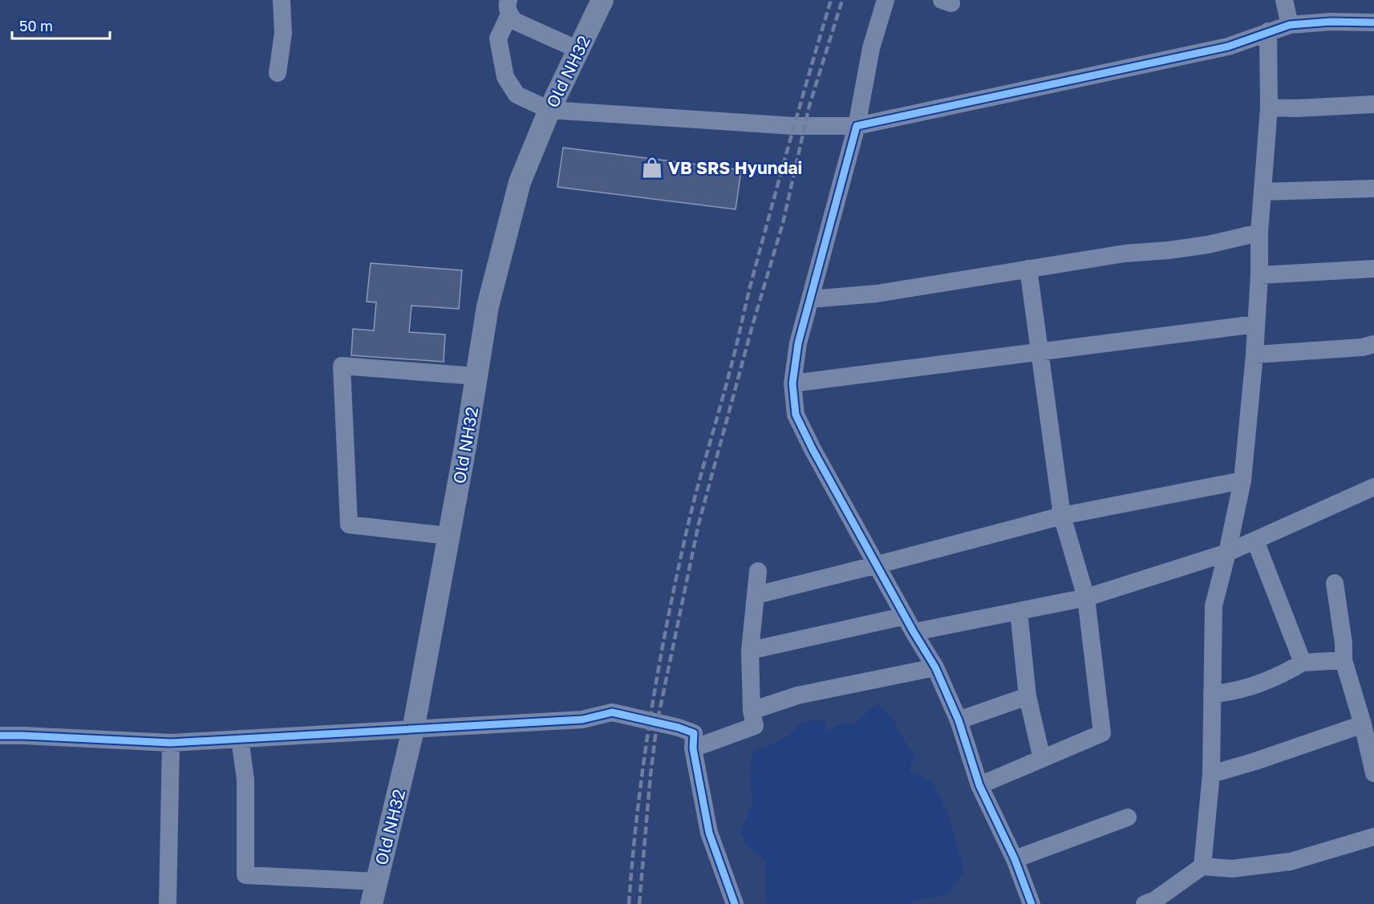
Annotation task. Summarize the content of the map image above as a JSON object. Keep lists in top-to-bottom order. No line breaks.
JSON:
{"streets":{"main road":["Old NH32"]},"places":{"shop":["VB SRS Hyundai"]},"scale_bar":"50 m"}
